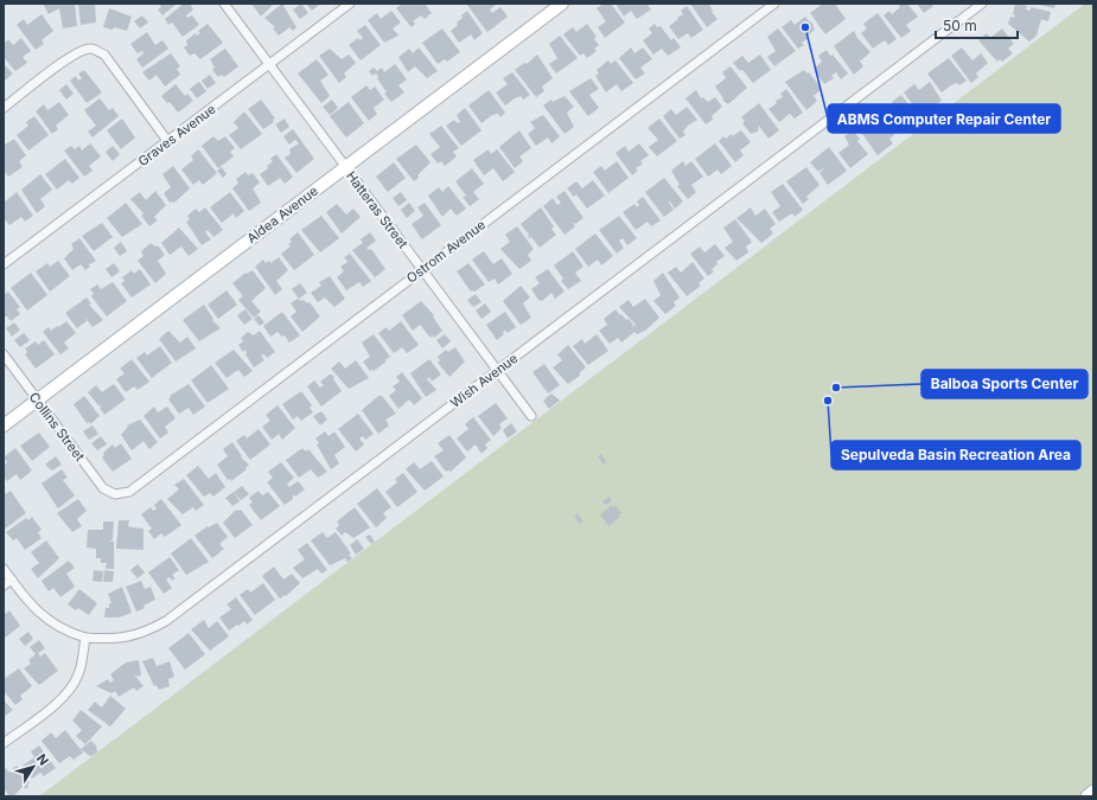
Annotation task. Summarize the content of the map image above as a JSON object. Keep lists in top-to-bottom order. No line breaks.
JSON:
{"streets":{"street":["Graves Avenue","Hatteras Street","Aldea Avenue","Ostrom Avenue","Wish Avenue","Collins Street"]},"crossings":[["Graves Avenue","Hatteras Street"],["Hatteras Street","Aldea Avenue"],["Hatteras Street","Ostrom Avenue"],["Hatteras Street","Wish Avenue"],["Aldea Avenue","Collins Street"],["Ostrom Avenue","Collins Street"]],"places":["ABMS Computer Repair Center","Balboa Sports Center","Sepulveda Basin Recreation Area"],"scale_bar":"50 m","north":"top right"}
